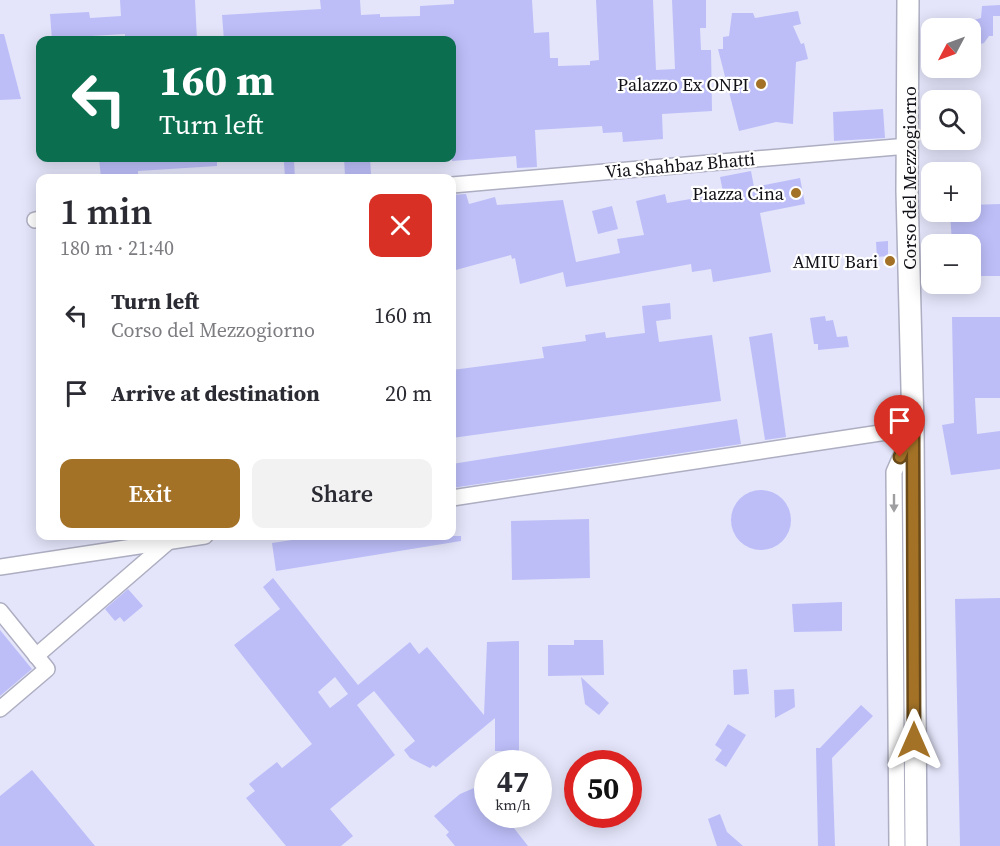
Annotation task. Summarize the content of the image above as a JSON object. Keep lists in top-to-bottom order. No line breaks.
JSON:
{"streets":{"main road":["Corso del Mezzogiorno"],"street":["Via Shahbaz Bhatti"]},"crossings":[["Via Shahbaz Bhatti","Corso del Mezzogiorno"]],"places":["Palazzo Ex ONPI","Piazza Cina","AMIU Bari"],"north":"bottom left","page":{"map_buttons":["+","−"],"turn":["160 m","Turn left"],"heading":["1 min","180 m · 21:40"],"list":[{"name":"Turn left","note":"Corso del Mezzogiorno","value":"160 m"},{"name":"Arrive at destination","value":"20 m"}],"buttons":["Exit","Share"],"speed":"47 km/h","limit":"50"}}
